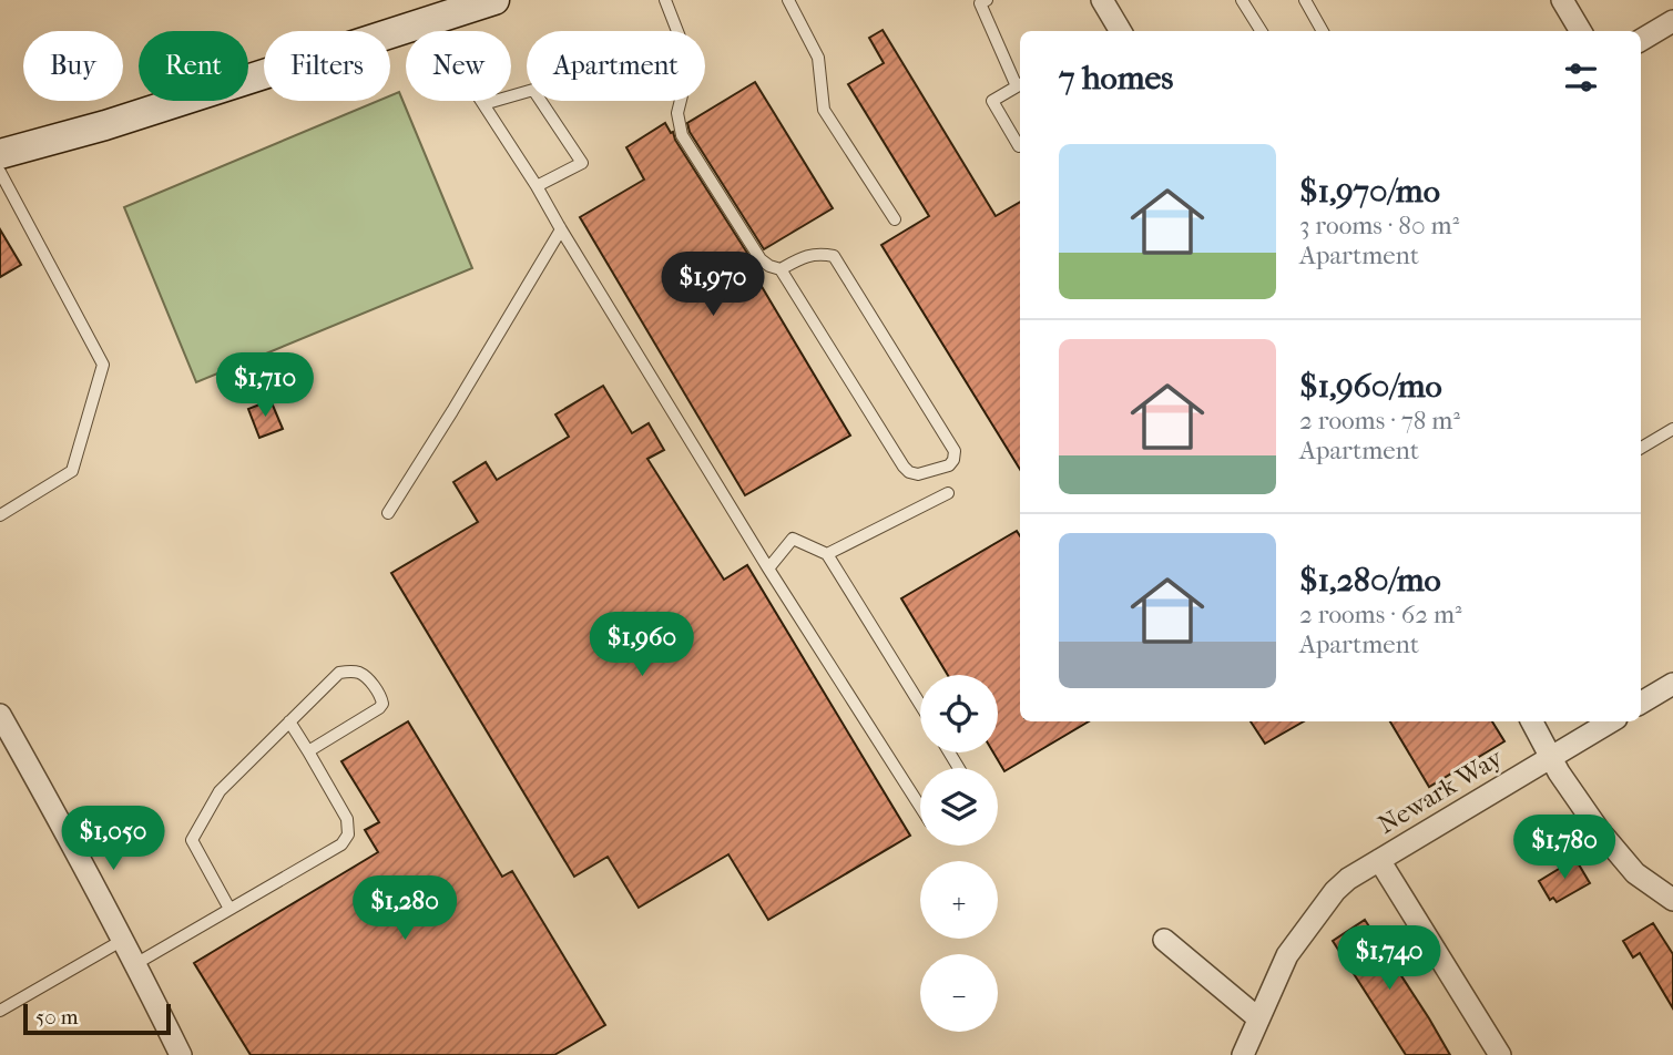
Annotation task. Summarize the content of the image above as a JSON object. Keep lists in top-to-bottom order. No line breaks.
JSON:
{"streets":{"street":["Newark Way"]},"scale_bar":"50 m","page":{"chip":["Buy","Rent","Filters","New","Apartment"],"heading":"7 homes","list":[{"name":"$1,970/mo","note":"3 rooms · 80 m² · Apartment"},{"name":"$1,960/mo","note":"2 rooms · 78 m² · Apartment"},{"name":"$1,280/mo","note":"2 rooms · 62 m² · Apartment"}],"price":["$1,970","$1,710","$1,960","$1,050","$1,780","$1,280","$1,740"],"map_buttons":["+","−"],"scale":"50 m"}}
